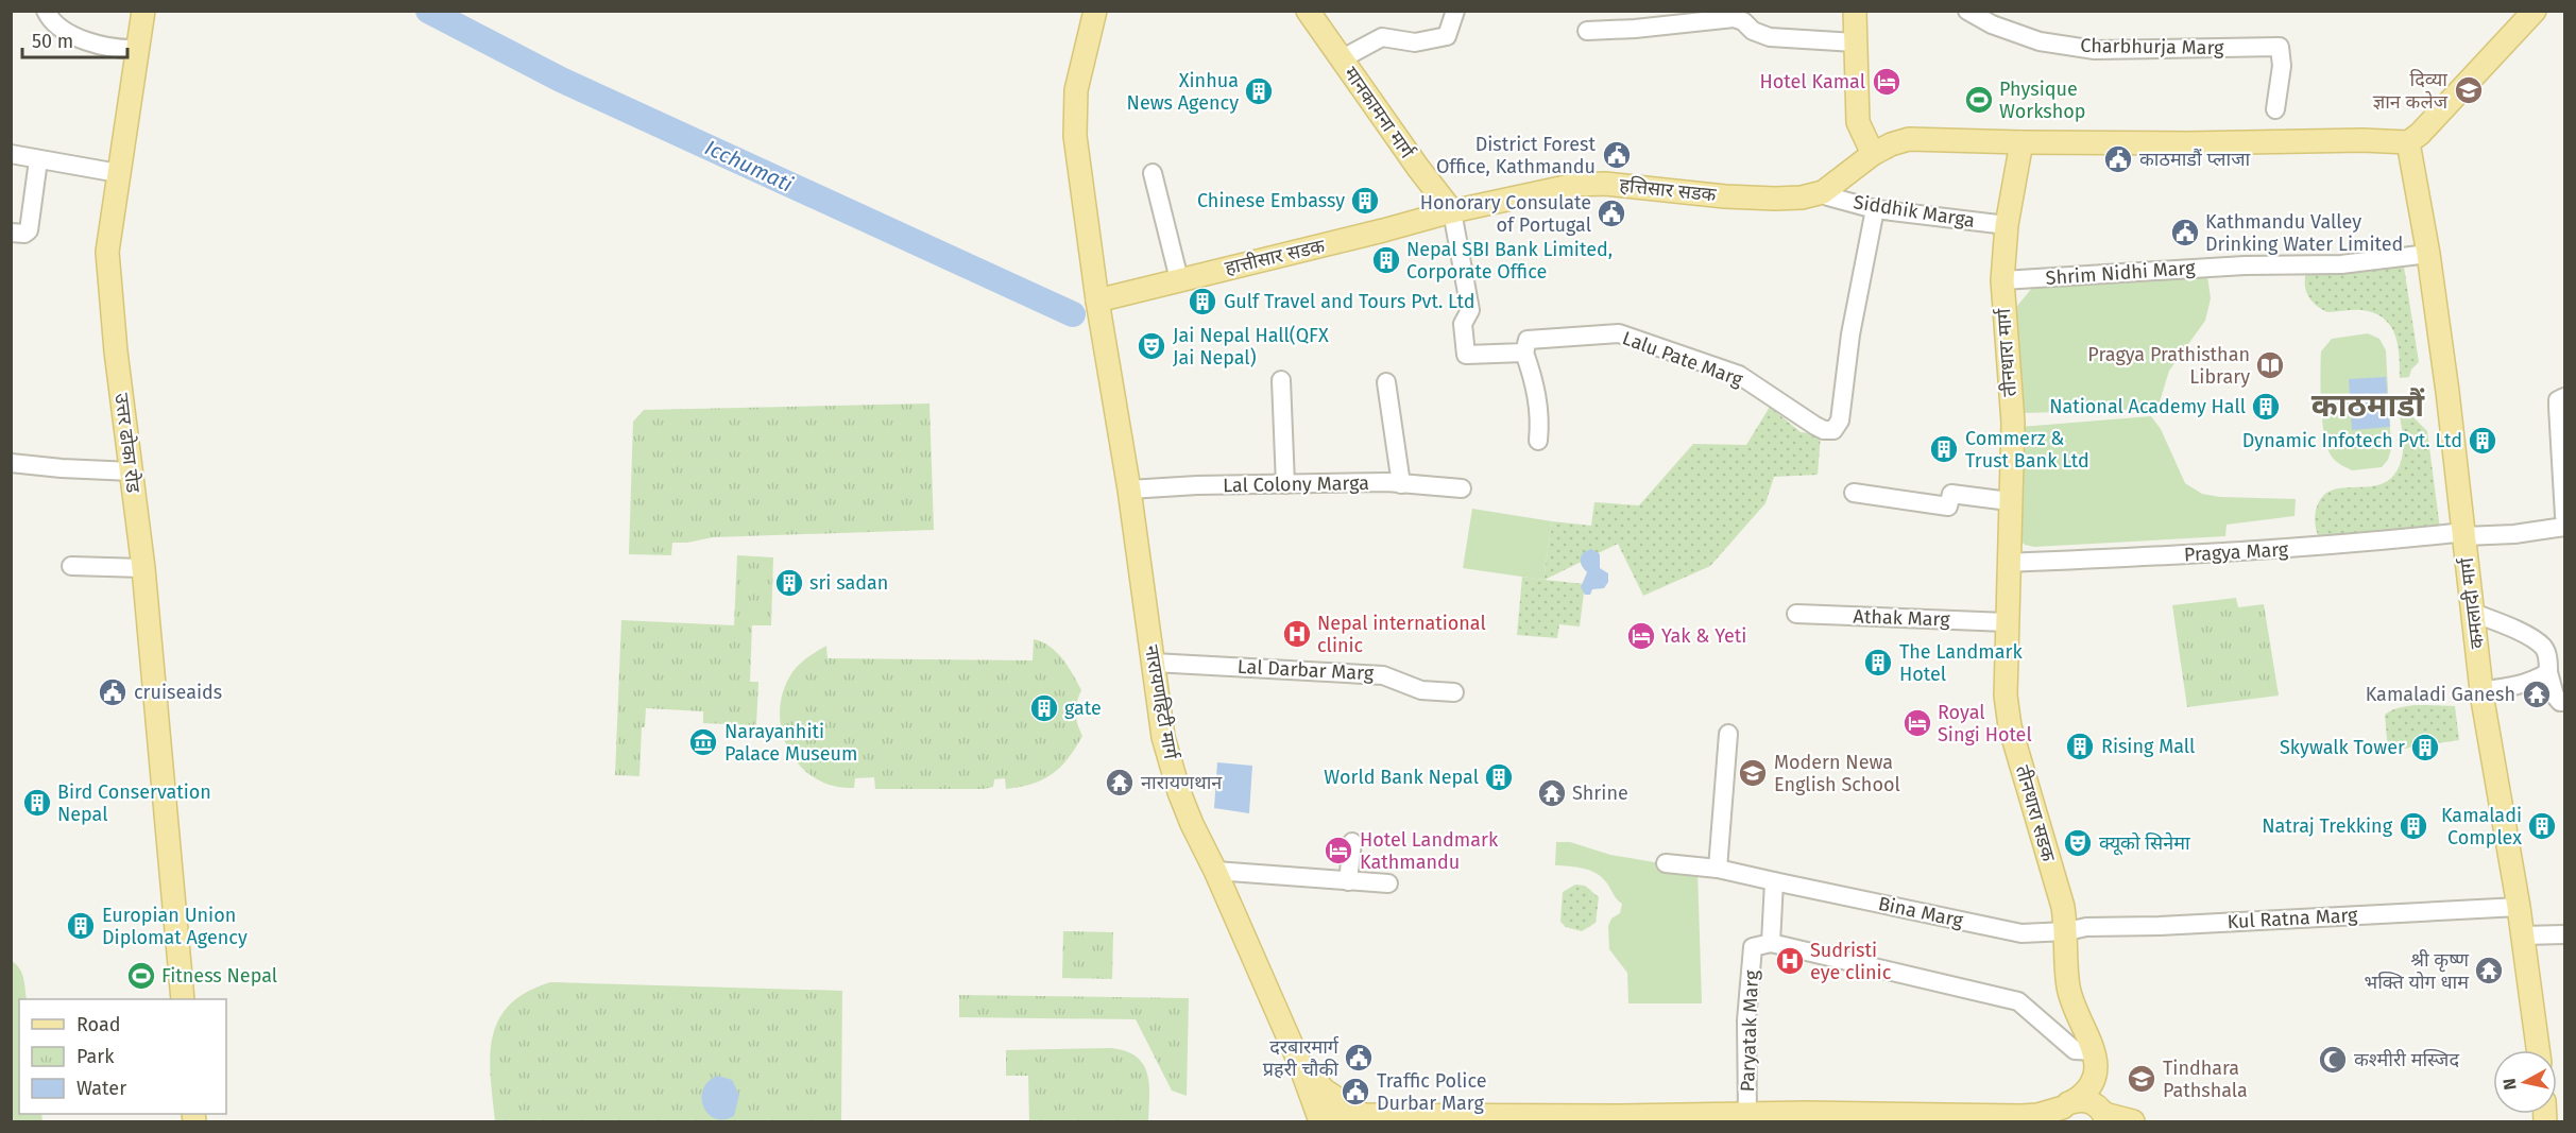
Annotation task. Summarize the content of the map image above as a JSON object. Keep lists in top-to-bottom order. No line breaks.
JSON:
{"streets":{"main road":["मानकामना मार्ग","हत्तिसार सडक","हात्तीसार सडक","तीनधारा मार्ग","उत्तर ढोका रोड","कमलादी मार्ग","नारायणहिटी मार्ग","तीनधारा सडक"],"street":["Charbhurja Marg","Siddhik Marga","Shrim Nidhi Marg","Lalu Pate Marg","Lal Colony Marga","Pragya Marg","Athak Marg","Lal Darbar Marg","Bina Marg","Kul Ratna Marg","Paryatak Marg"]},"crossings":[["मानकामना मार्ग","हत्तिसार सडक"],["मानकामना मार्ग","हात्तीसार सडक"],["हत्तिसार सडक","Siddhik Marga"],["हत्तिसार सडक","हात्तीसार सडक"],["Siddhik Marga","तीनधारा मार्ग"],["Siddhik Marga","Lalu Pate Marg"],["हात्तीसार सडक","नारायणहिटी मार्ग"],["Shrim Nidhi Marg","तीनधारा मार्ग"],["Shrim Nidhi Marg","कमलादी मार्ग"],["तीनधारा मार्ग","Pragya Marg"],["तीनधारा मार्ग","तीनधारा सडक"],["Lal Colony Marga","नारायणहिटी मार्ग"],["Pragya Marg","कमलादी मार्ग"],["Pragya Marg","तीनधारा सडक"],["कमलादी मार्ग","Kul Ratna Marg"],["Athak Marg","तीनधारा सडक"],["Lal Darbar Marg","नारायणहिटी मार्ग"],["तीनधारा सडक","Bina Marg"],["तीनधारा सडक","Kul Ratna Marg"],["Bina Marg","Kul Ratna Marg"],["Bina Marg","Paryatak Marg"]],"districts":["काठमाडौं"],"water":["Icchumati"],"places":{"hotel":["Hotel Kamal","Yak & Yeti","Royal Singi Hotel","Hotel Landmark Kathmandu"],"school or university":["दिव्या ज्ञान कलेज","Modern Newa English School","Tindhara Pathshala"],"building":["Xinhua News Agency","Chinese Embassy","Nepal SBI Bank Limited, Corporate Office","Gulf Travel and Tours Pvt. Ltd","National Academy Hall","Dynamic Infotech Pvt. Ltd","Commerz & Trust Bank Ltd","sri sadan","The Landmark Hotel","gate","Rising Mall","Skywalk Tower","World Bank Nepal","Bird Conservation Nepal","Natraj Trekking","Kamaladi Complex","Europian Union Diplomat Agency"],"sports":["Physique Workshop","Fitness Nepal"],"public building":["District Forest Office, Kathmandu","काठमाडौं प्लाजा","Honorary Consulate of Portugal","Kathmandu Valley Drinking Water Limited","cruiseaids","दरबारमार्ग प्रहरी चौकी","Traffic Police Durbar Marg"],"theatre":["Jai Nepal Hall(QFX Jai Nepal)","क्यूको सिनेमा"],"library":["Pragya Prathisthan Library"],"hospital":["Nepal international clinic","Sudristi eye clinic"],"temple":["Kamaladi Ganesh","नारायणथान","Shrine","श्री कृष्ण भक्ति योग धाम"],"museum":["Narayanhiti Palace Museum"],"mosque":["कश्मीरी मस्जिद"]},"legend":["Road","Park","Water"],"scale_bar":"50 m","north":"left"}
